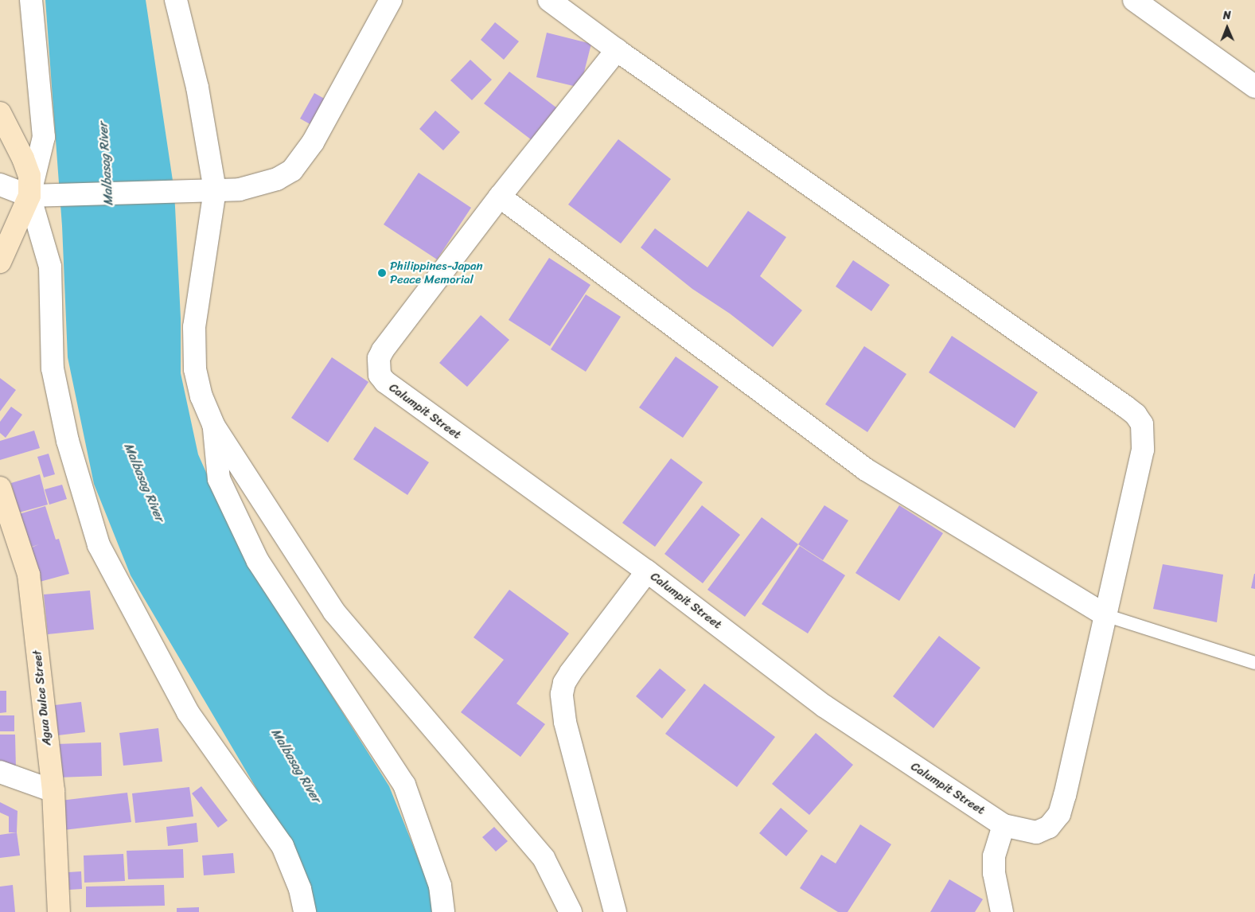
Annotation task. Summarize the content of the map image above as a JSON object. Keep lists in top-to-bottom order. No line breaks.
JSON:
{"streets":{"main road":["Agua Dulce Street"],"street":["Calumpit Street"]},"water":["Malbasag River"],"places":["Philippines-Japan Peace Memorial"],"north":"top"}
